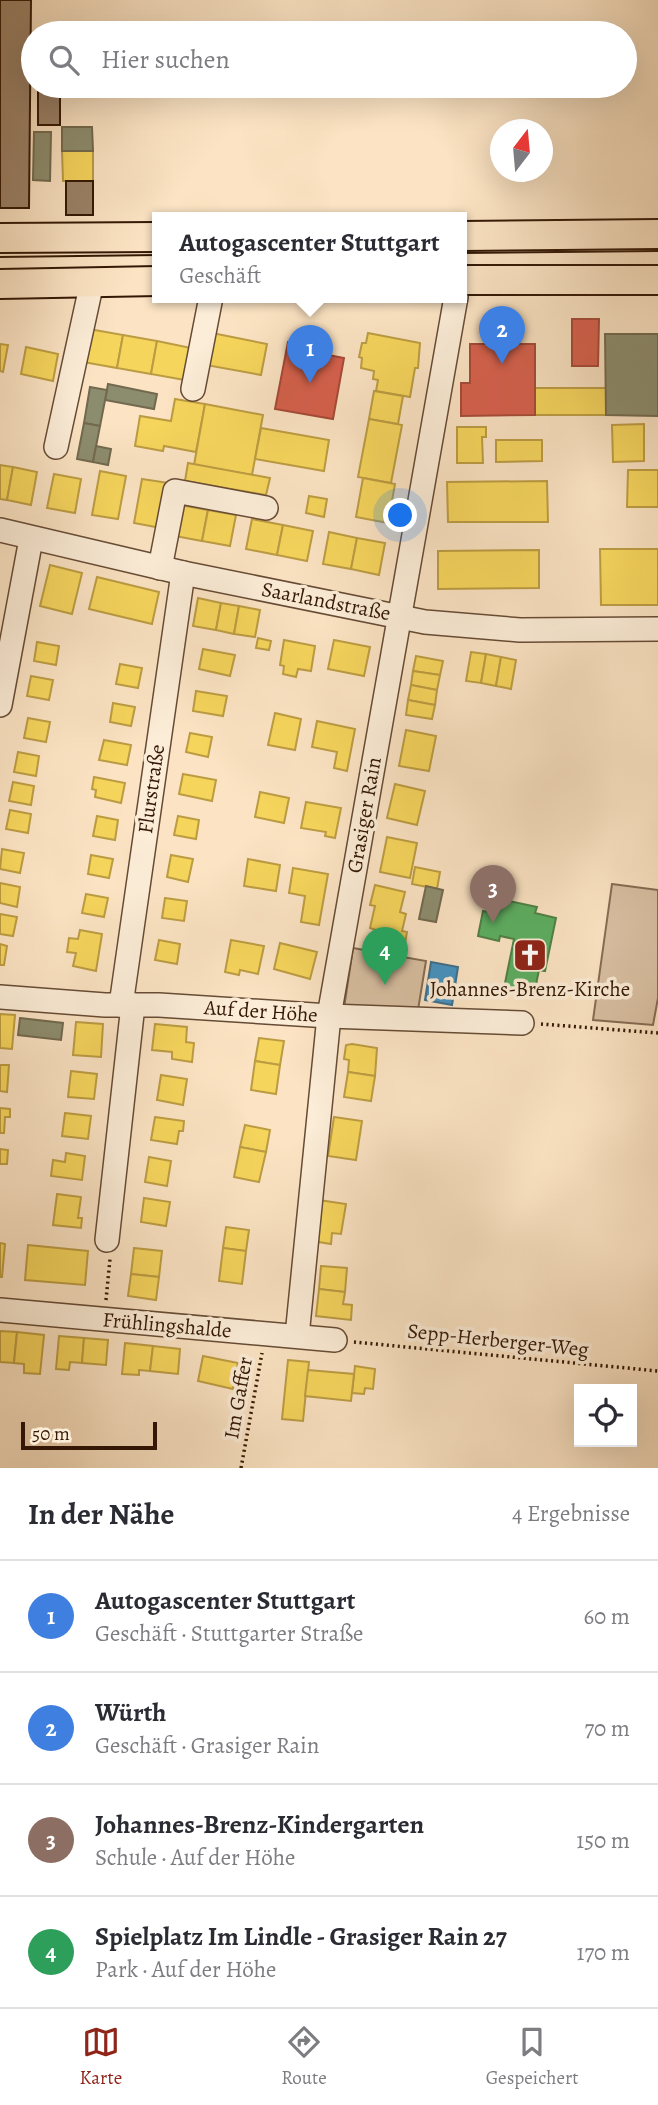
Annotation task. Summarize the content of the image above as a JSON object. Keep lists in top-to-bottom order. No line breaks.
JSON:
{"streets":{"street":["Saarlandstraße","Flurstraße","Grasiger Rain","Auf der Höhe","Frühlingshalde"],"path":["Sepp-Herberger-Weg","Im Gaffer"]},"crossings":[["Saarlandstraße","Flurstraße"],["Saarlandstraße","Grasiger Rain"],["Flurstraße","Auf der Höhe"],["Grasiger Rain","Auf der Höhe"],["Grasiger Rain","Frühlingshalde"],["Frühlingshalde","Sepp-Herberger-Weg"],["Frühlingshalde","Im Gaffer"]],"places":{"church":["Johannes-Brenz-Kirche"]},"scale_bar":"50 m","north":"top","page":{"search":"Hier suchen","popup":["Autogascenter Stuttgart","Geschäft"],"pins":["2","1","3","4"],"scale":"50 m","heading":["In der Nähe","4 Ergebnisse"],"list":[{"mark":"1","name":"Autogascenter Stuttgart","note":"Geschäft · Stuttgarter Straße","value":"60 m"},{"mark":"2","name":"Würth","note":"Geschäft · Grasiger Rain","value":"70 m"},{"mark":"3","name":"Johannes-Brenz-Kindergarten","note":"Schule · Auf der Höhe","value":"150 m"},{"mark":"4","name":"Spielplatz Im Lindle - Grasiger Rain 27","note":"Park · Auf der Höhe","value":"170 m"}],"nav":["Karte","Route","Gespeichert"]}}
